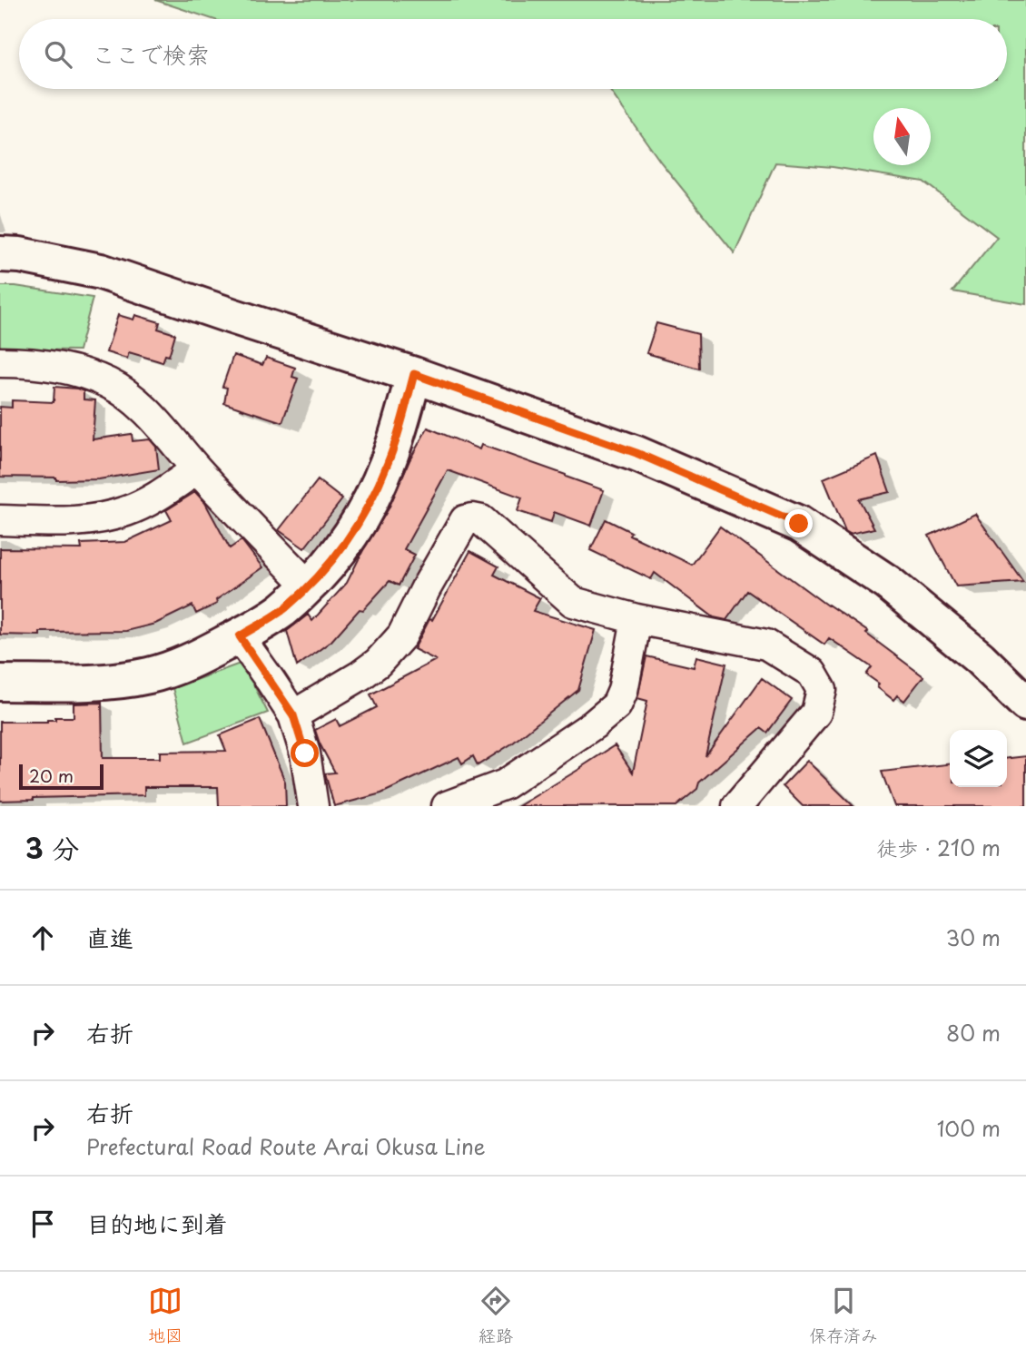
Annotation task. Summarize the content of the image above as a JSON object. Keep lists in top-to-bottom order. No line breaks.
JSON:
{"scale_bar":"20 m","north":"top","page":{"search":"ここで検索","scale":"20 m","heading":["3 分","徒歩 · 210 m"],"list":[["直進","30 m"],["右折","80 m"],["右折","Prefectural Road Route Arai Okusa Line","100 m"],"目的地に到着"],"nav":["地図","経路","保存済み"]}}
